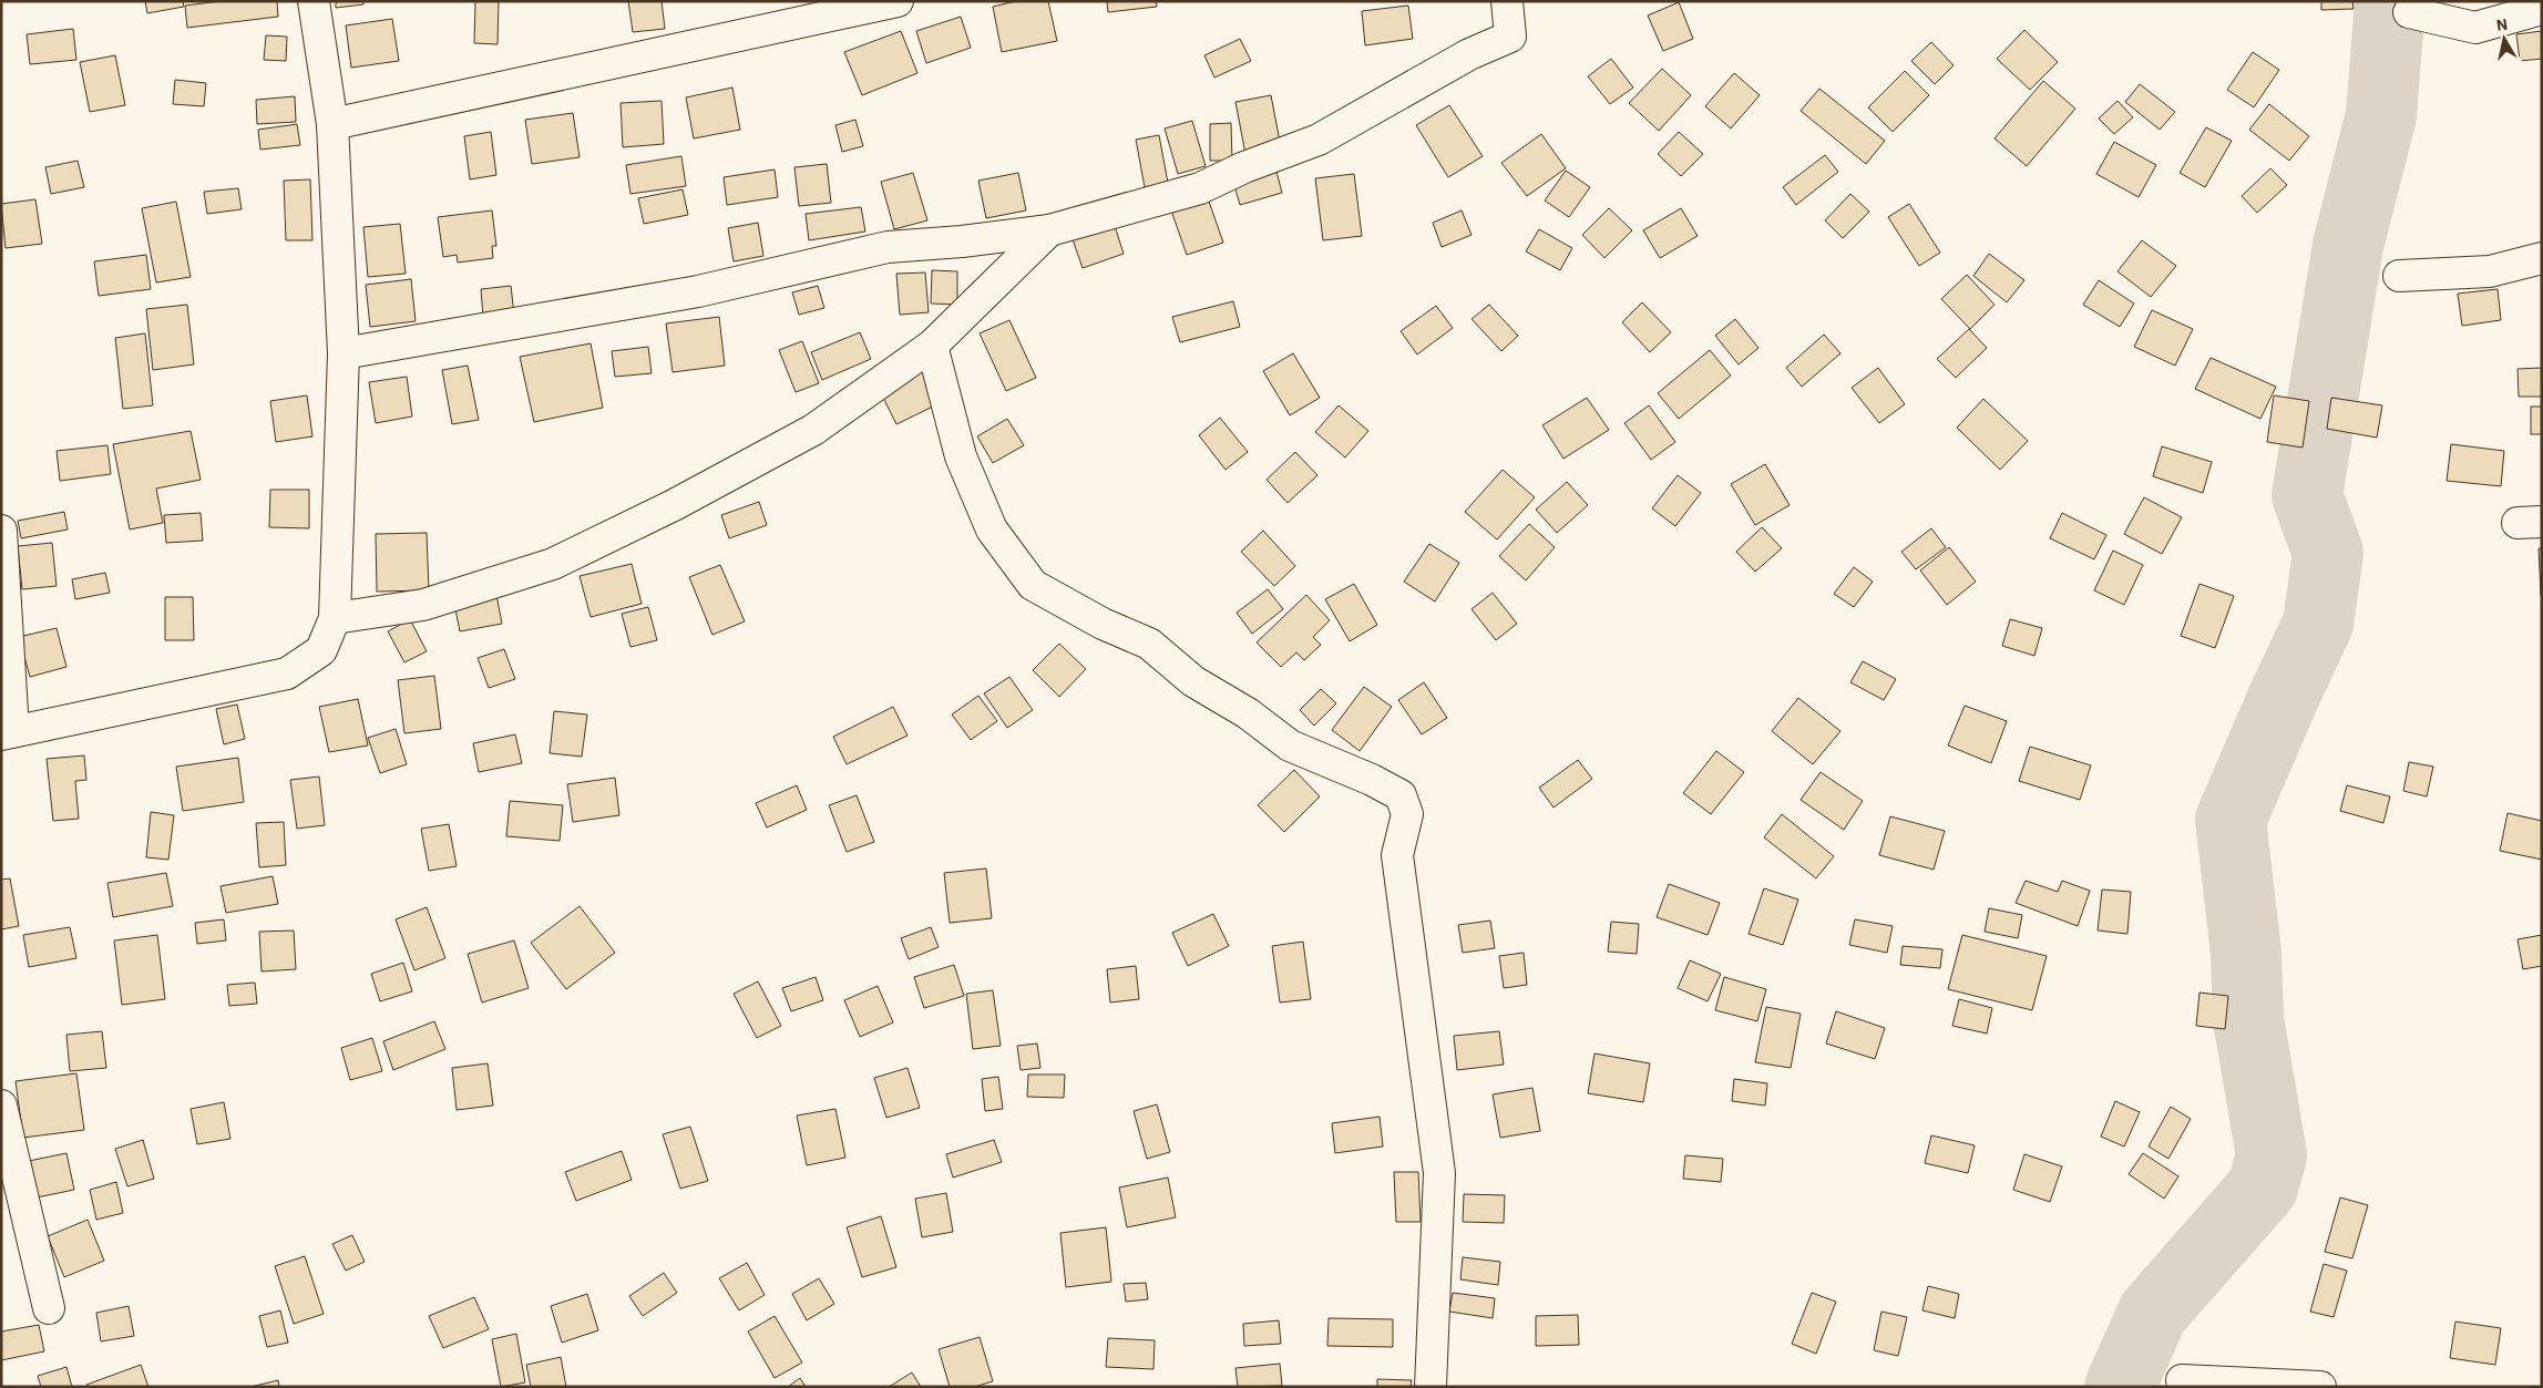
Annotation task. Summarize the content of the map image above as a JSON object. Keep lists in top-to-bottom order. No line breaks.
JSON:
{"north":"top"}
